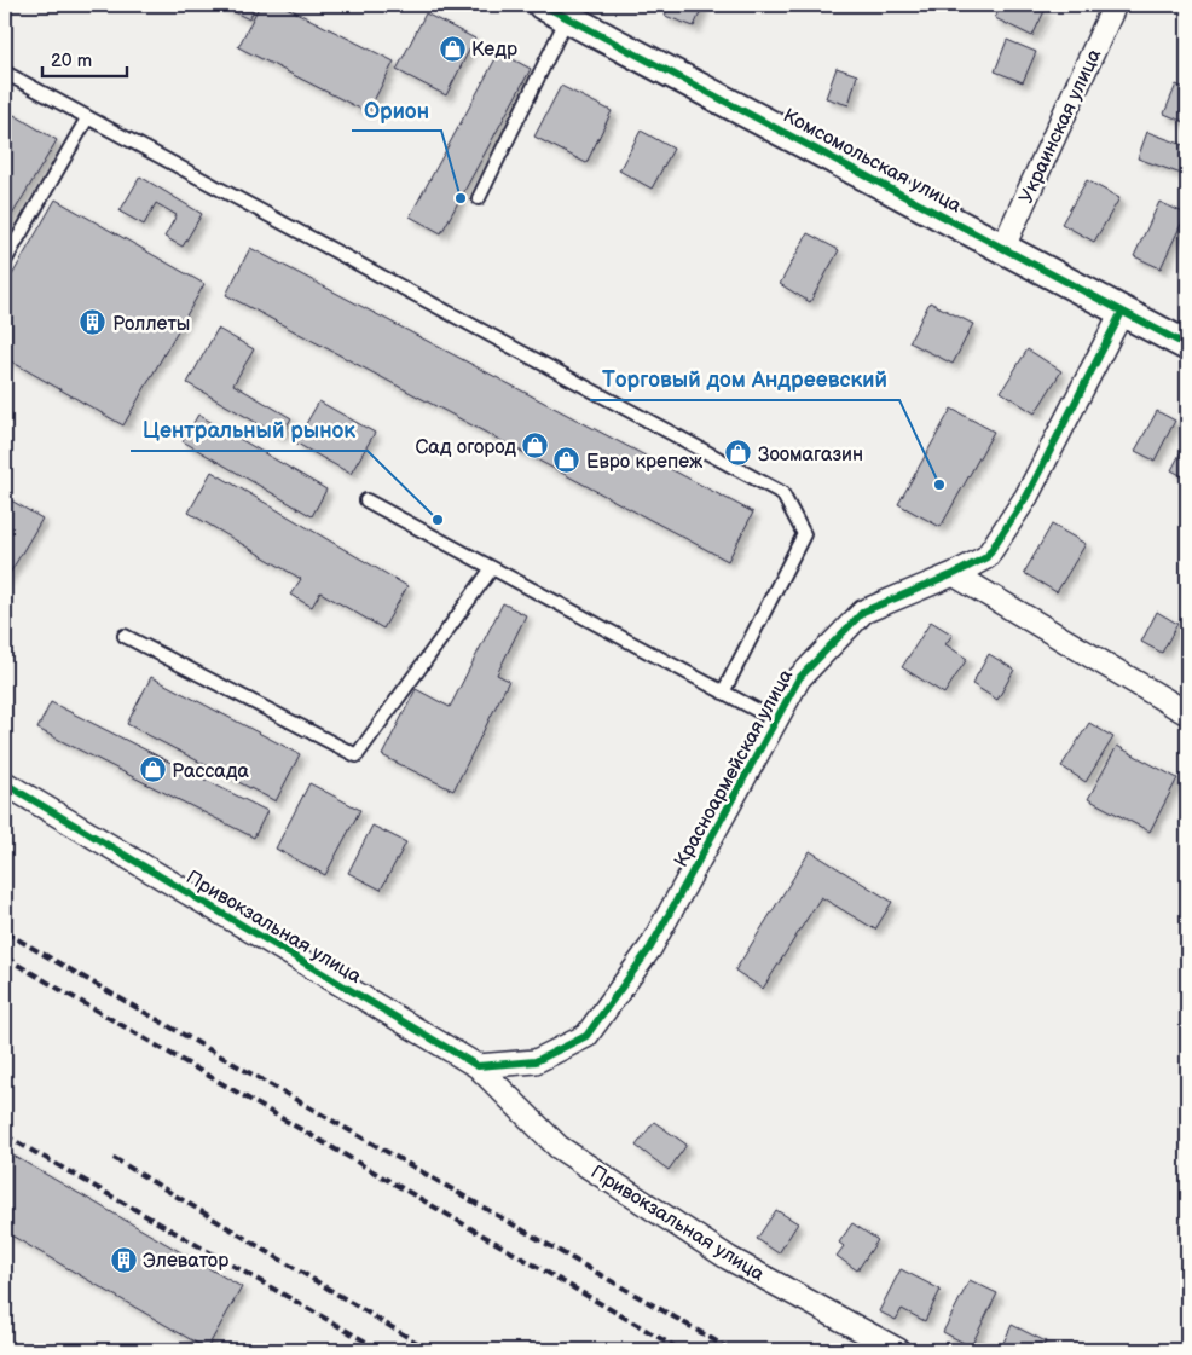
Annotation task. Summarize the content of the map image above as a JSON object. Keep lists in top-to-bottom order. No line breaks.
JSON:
{"streets":{"street":["Украинская улица","Комсомольская улица","Красноармейская улица","Привокзальная улица"]},"crossings":[["Украинская улица","Комсомольская улица"],["Комсомольская улица","Красноармейская улица"],["Красноармейская улица","Привокзальная улица"]],"places":{"shop":["Кедр","Сад огород","Зоомагазин","Евро крепеж","Рассада"],"other":["Орион","Торговый дом Андреевский","Центральный рынок"],"building":["Роллеты","Элеватор"]},"scale_bar":"20 m"}
